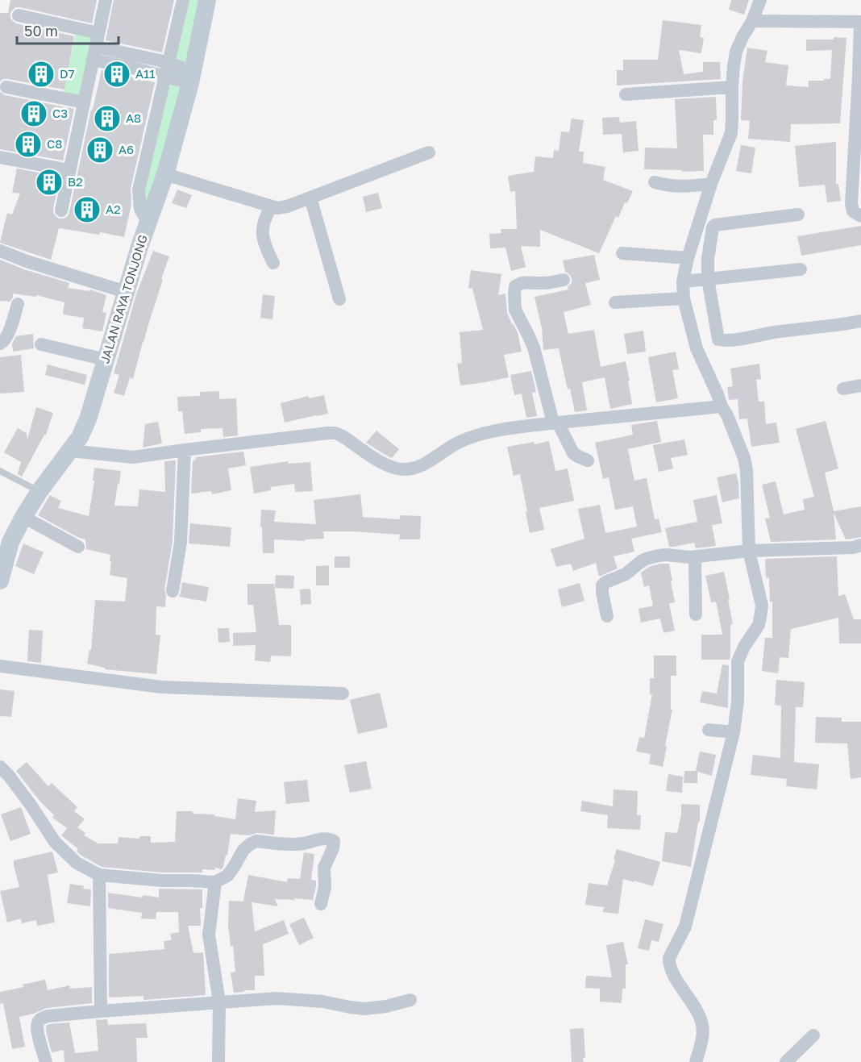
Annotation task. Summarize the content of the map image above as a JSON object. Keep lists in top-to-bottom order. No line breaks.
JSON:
{"streets":{"main road":["JALAN RAYA TONJONG"]},"places":{"building":["D7","A11","C3","A8","C8","A6","B2","A2"]},"scale_bar":"50 m"}
